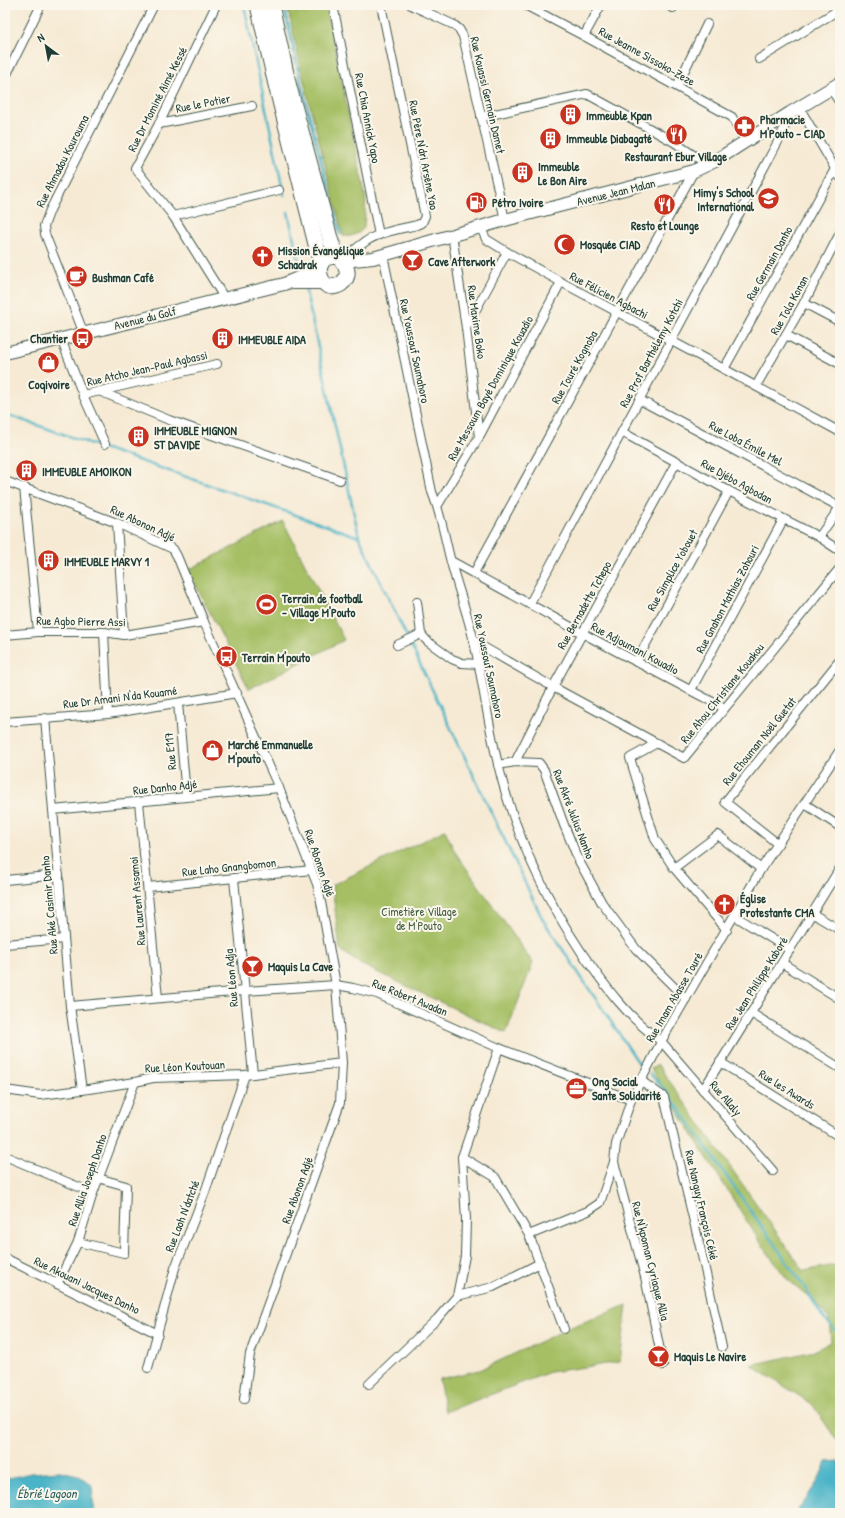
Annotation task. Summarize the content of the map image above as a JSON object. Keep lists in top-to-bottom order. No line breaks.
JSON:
{"streets":{"main road":["Avenue Jean Malan","Avenue du Golf"],"street":["Rue Jeanne Sissoko-Zeze","Rue Kouassi Germain Damet","Rue Dr Mominé Aimé Kessé","Rue le Potier","Rue Chia Annick Yapo","Rue Père N'dri Arsène Yao","Rue Ahmadou Kourouma","Rue Germain Danho","Rue Félicien Agbachi","Rue Tola Konan","Rue Maxime Boko","Rue Youssouf Soumahoro","Rue Prof Barthélemy Kotchi","Rue Touré Kognoba","Rue Atcho Jean-Paul Agbassi","Rue Messoum Bayé Dominique Kouadio","Rue Loba Émile Mel","Rue Djébo Agbodan","Rue Abonon Adjé","Rue Simplice Yobouet","Rue Gnahon Mathias Zohouri","Rue Bernadette Tchepo","Rue Agbo Pierre Assi","Rue Adjoumani Kouadio","Rue Ahou Christiane Kouakou","Rue Dr Amani N'da Kouamé","Rue Ehouman Noël Guetat","Rue E117","Rue Danho Adjé","Rue Akré Julius Nanho","Rue Laho Gnangbomon","Rue Laurent Assamoi","Rue Aké Casimir Danho","Rue Léon Adja","Rue Jean Philippe Kaboré","Rue Robert Awadan","Rue Imam Abasse Touré","Rue Léon Koutouan","Rue les Awards","Rue Allaly","Rue Allia Joseph Danho","Rue Nanguy François Céké","Rue Laoh N'datché","Rue N'kpoman Cyriaque Allia","Rue Akouani Jacques Danho"]},"crossings":[["Rue Jeanne Sissoko-Zeze","Avenue Jean Malan"],["Rue Kouassi Germain Damet","Avenue Jean Malan"],["Rue Dr Mominé Aimé Kessé","Rue le Potier"],["Rue Dr Mominé Aimé Kessé","Avenue du Golf"],["Rue Chia Annick Yapo","Rue Père N'dri Arsène Yao"],["Rue Père N'dri Arsène Yao","Avenue Jean Malan"],["Rue Ahmadou Kourouma","Avenue du Golf"],["Avenue Jean Malan","Rue Félicien Agbachi"],["Avenue Jean Malan","Rue Maxime Boko"],["Avenue Jean Malan","Rue Youssouf Soumahoro"],["Avenue Jean Malan","Rue Prof Barthélemy Kotchi"],["Avenue Jean Malan","Rue Touré Kognoba"],["Rue Germain Danho","Rue Félicien Agbachi"],["Rue Félicien Agbachi","Rue Tola Konan"],["Rue Félicien Agbachi","Rue Prof Barthélemy Kotchi"],["Rue Félicien Agbachi","Rue Touré Kognoba"],["Rue Félicien Agbachi","Rue Messoum Bayé Dominique Kouadio"],["Rue Maxime Boko","Rue Messoum Bayé Dominique Kouadio"],["Rue Youssouf Soumahoro","Rue Messoum Bayé Dominique Kouadio"],["Rue Youssouf Soumahoro","Rue Adjoumani Kouadio"],["Rue Youssouf Soumahoro","Rue Ahou Christiane Kouakou"],["Rue Youssouf Soumahoro","Rue Akré Julius Nanho"],["Rue Youssouf Soumahoro","Rue Imam Abasse Touré"],["Rue Youssouf Soumahoro","Rue Allaly"],["Rue Prof Barthélemy Kotchi","Rue Loba Émile Mel"],["Rue Prof Barthélemy Kotchi","Rue Djébo Agbodan"],["Rue Prof Barthélemy Kotchi","Rue Adjoumani Kouadio"],["Rue Touré Kognoba","Rue Adjoumani Kouadio"],["Rue Djébo Agbodan","Rue Simplice Yobouet"],["Rue Djébo Agbodan","Rue Gnahon Mathias Zohouri"],["Rue Djébo Agbodan","Rue Bernadette Tchepo"],["Rue Abonon Adjé","Rue Agbo Pierre Assi"],["Rue Abonon Adjé","Rue Dr Amani N'da Kouamé"],["Rue Abonon Adjé","Rue Danho Adjé"],["Rue Abonon Adjé","Rue Laho Gnangbomon"],["Rue Abonon Adjé","Rue Robert Awadan"],["Rue Abonon Adjé","Rue Léon Koutouan"],["Rue Simplice Yobouet","Rue Adjoumani Kouadio"],["Rue Gnahon Mathias Zohouri","Rue Adjoumani Kouadio"],["Rue Bernadette Tchepo","Rue Adjoumani Kouadio"],["Rue Bernadette Tchepo","Rue Ahou Christiane Kouakou"],["Rue Bernadette Tchepo","Rue Akré Julius Nanho"],["Rue Adjoumani Kouadio","Rue Ahou Christiane Kouakou"],["Rue Dr Amani N'da Kouamé","Rue E117"],["Rue Dr Amani N'da Kouamé","Rue Aké Casimir Danho"],["Rue Ehouman Noël Guetat","Rue Imam Abasse Touré"],["Rue E117","Rue Danho Adjé"],["Rue Danho Adjé","Rue Laurent Assamoi"],["Rue Danho Adjé","Rue Aké Casimir Danho"],["Rue Akré Julius Nanho","Rue Imam Abasse Touré"],["Rue Laho Gnangbomon","Rue Laurent Assamoi"],["Rue Laho Gnangbomon","Rue Léon Adja"],["Rue Laurent Assamoi","Rue Robert Awadan"],["Rue Aké Casimir Danho","Rue Robert Awadan"],["Rue Aké Casimir Danho","Rue Léon Koutouan"],["Rue Léon Adja","Rue Robert Awadan"],["Rue Léon Adja","Rue Léon Koutouan"],["Rue Léon Adja","Rue Laoh N'datché"],["Rue Jean Philippe Kaboré","Rue les Awards"],["Rue Jean Philippe Kaboré","Rue Allaly"],["Rue Robert Awadan","Rue Imam Abasse Touré"],["Rue Imam Abasse Touré","Rue Allaly"],["Rue Imam Abasse Touré","Rue Nanguy François Céké"],["Rue Imam Abasse Touré","Rue N'kpoman Cyriaque Allia"],["Rue Léon Koutouan","Rue Allia Joseph Danho"],["Rue Léon Koutouan","Rue Laoh N'datché"],["Rue Allia Joseph Danho","Rue Akouani Jacques Danho"],["Rue Laoh N'datché","Rue Akouani Jacques Danho"]],"water":["Ébrié Lagoon"],"parks":["Cimetière Village de M'Pouto"],"places":{"building":["Immeuble Kpan","Immeuble Diabagaté","Immeuble Le Bon Aire","IMMEUBLE AIDA","IMMEUBLE MIGNON ST DAVIDE","IMMEUBLE AMOIKON","IMMEUBLE MARVY 1"],"pharmacy":["Pharmacie M'Pouto - CIAD"],"restaurant":["Restaurant Ebur Village","Resto et Lounge"],"school or university":["Mimy's School International"],"fuel station":["Pétro Ivoire"],"mosque":["Mosquée CIAD"],"church":["Mission Évangélique Schadrak","Église Protestante CMA"],"bar":["Cave Afterwork","Maquis La Cave","Maquis Le Navire"],"cafe":["Bushman Café"],"bus stop":["Chantier","Terrain M'pouto"],"shop":["Coqivoire","Marché Emmanuelle M'pouto"],"sports":["Terrain de football - Village M'Pouto"],"office":["Ong Social Sante Solidarité"]},"north":"top left"}
